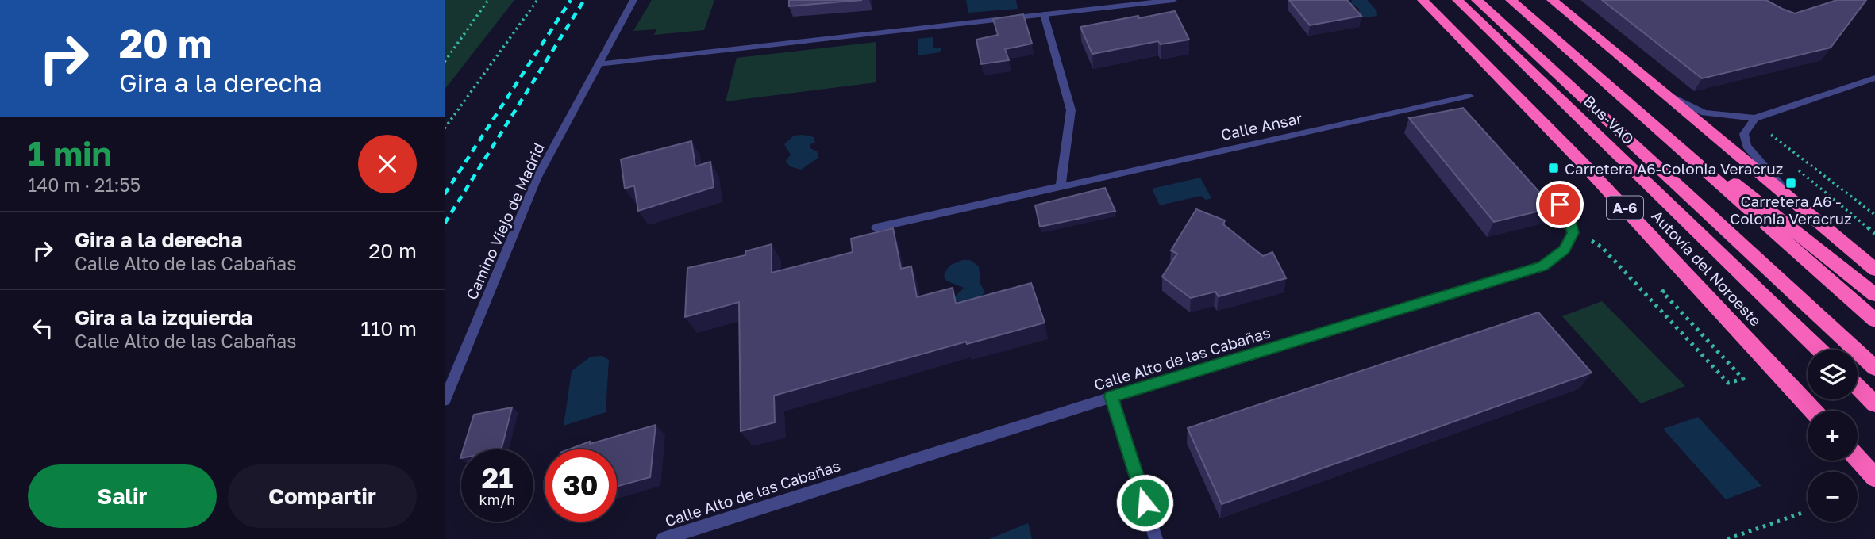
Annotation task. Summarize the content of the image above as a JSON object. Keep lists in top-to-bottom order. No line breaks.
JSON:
{"streets":{"highway":["Bus-VAO","A-6","Autovía del Noroeste"],"street":["Calle Ansar","Camino Viejo de Madrid","Calle Alto de las Cabañas"]},"places":{"transit":["Carretera A6-Colonia Veracruz","Carretera A6 - Colonia Veracruz"]},"page":{"turn":["20 m","Gira a la derecha"],"heading":["1 min","140 m · 21:55"],"list":[{"name":"Gira a la derecha","note":"Calle Alto de las Cabañas","value":"20 m"},{"name":"Gira a la izquierda","note":"Calle Alto de las Cabañas","value":"110 m"}],"map_buttons":["+","−"],"speed":"21 km/h","limit":"30","buttons":["Salir","Compartir"]}}
